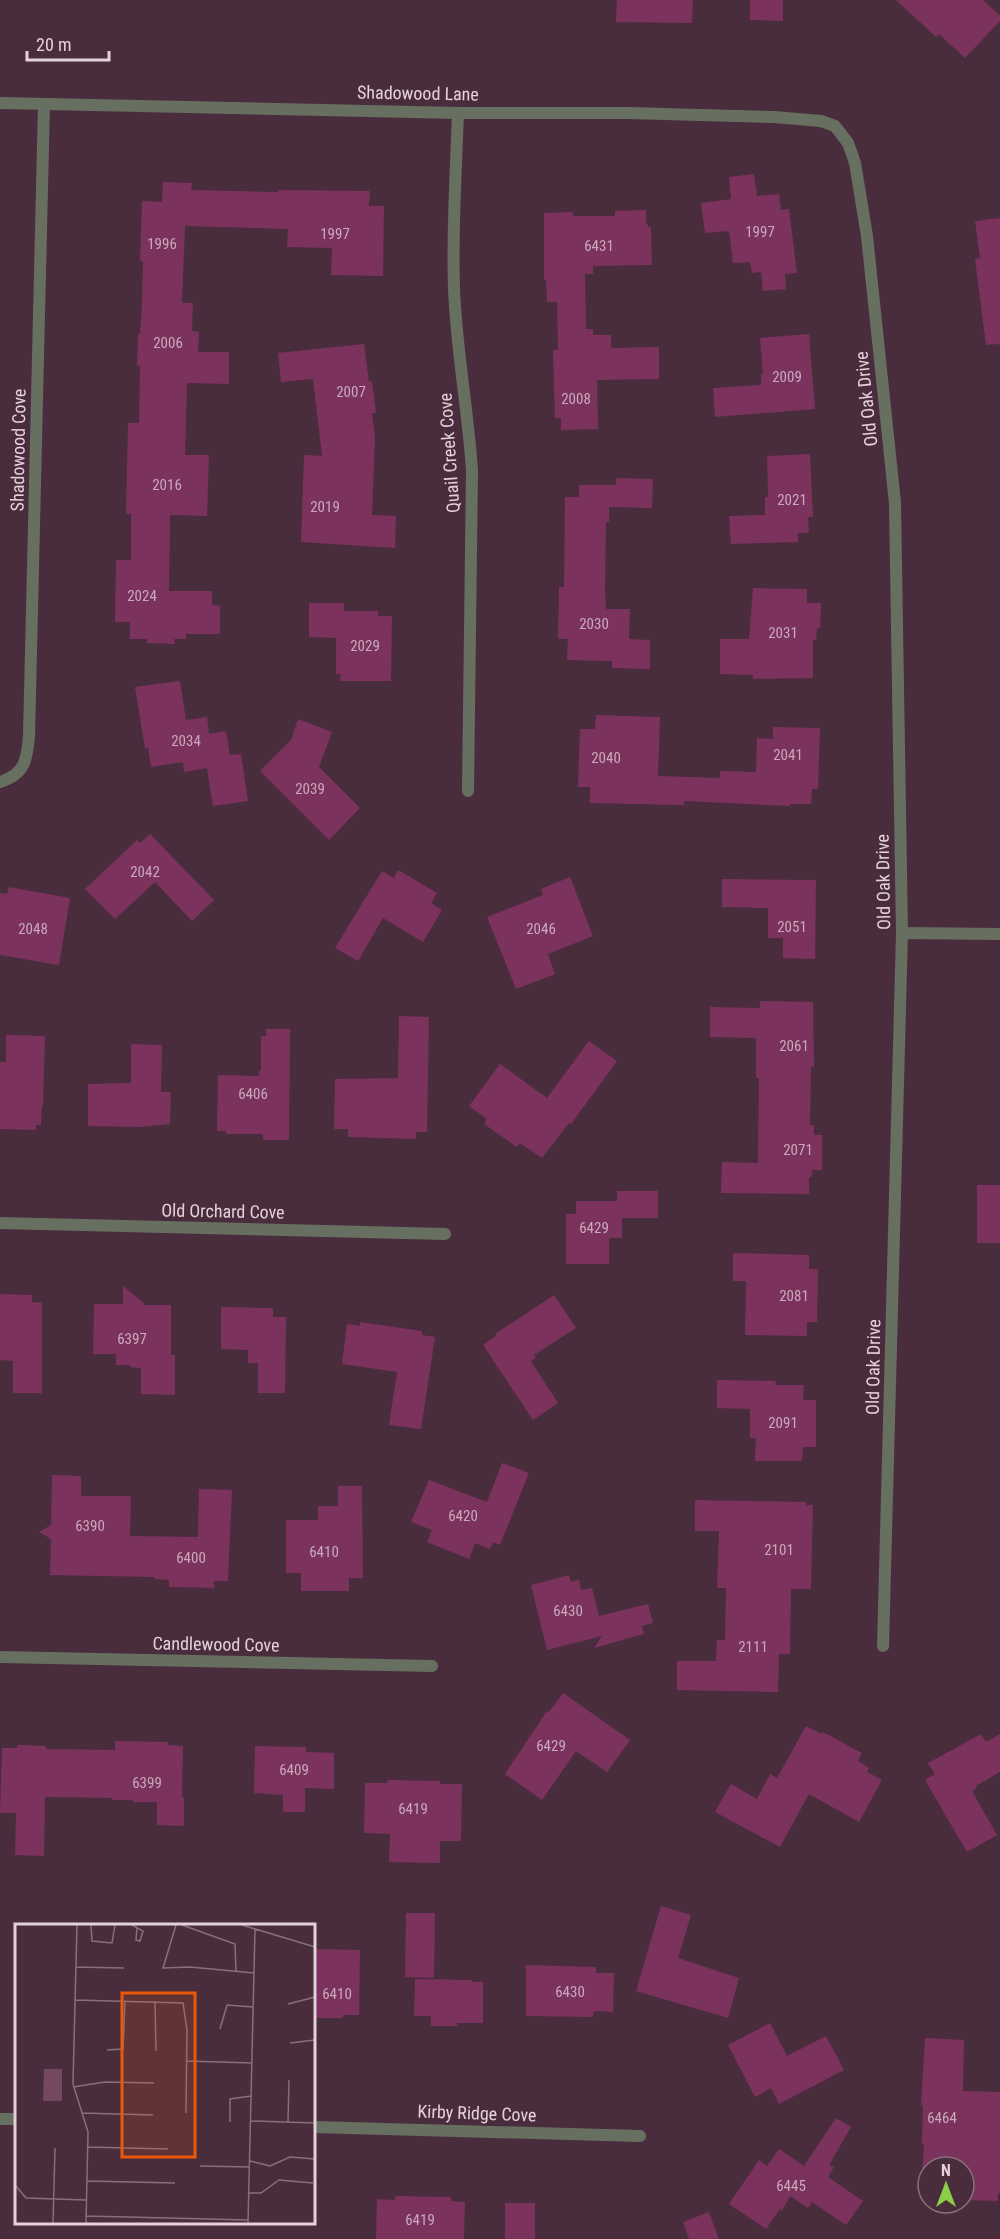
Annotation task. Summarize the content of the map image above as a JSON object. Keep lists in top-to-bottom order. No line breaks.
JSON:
{"streets":{"street":["Shadowood Lane","Old Oak Drive","Shadowood Cove","Quail Creek Cove","Old Orchard Cove","Candlewood Cove","Kirby Ridge Cove"]},"crossings":[["Shadowood Lane","Old Oak Drive"],["Shadowood Lane","Shadowood Cove"],["Shadowood Lane","Quail Creek Cove"]],"house_numbers":["1997","1997","1996","6431","2006","2009","2007","2008","2016","2021","2019","2024","2030","2031","2029","2034","2041","2040","2039","2042","2051","2048","2046","2061","6406","2071","6429","2081","6397","2091","6420","6390","2101","6410","6400","6430","2111","6429","6409","6399","6419","6430","6410","6464","6445","6419"],"scale_bar":"20 m","north":"top"}
